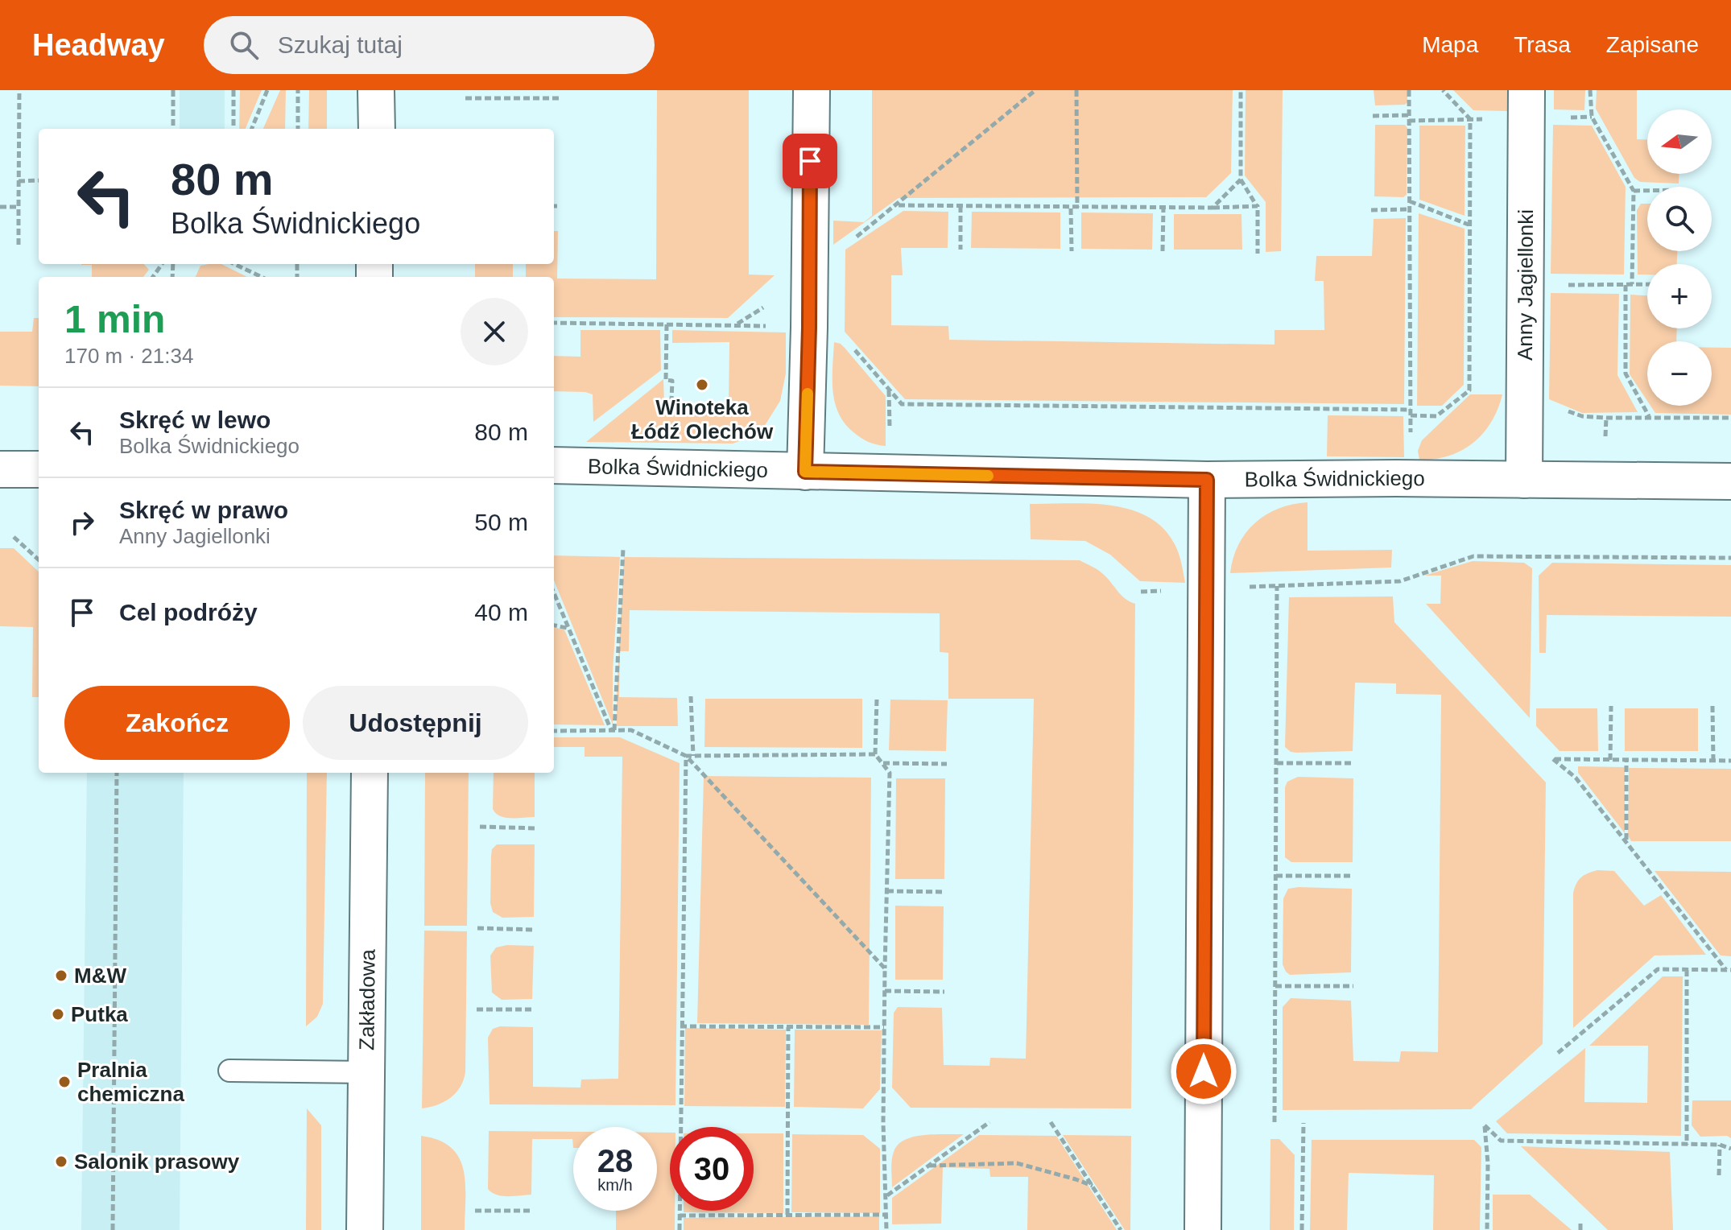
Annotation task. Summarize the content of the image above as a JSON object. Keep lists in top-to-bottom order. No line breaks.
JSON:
{"streets":{"street":["Anny Jagiellonki","Bolka Świdnickiego","Zakładowa"]},"crossings":[["Anny Jagiellonki","Bolka Świdnickiego"]],"places":["Winoteka Łódź Olechów","M&W","Putka","Pralnia chemiczna","Salonik prasowy"],"north":"left","page":{"header":"Headway","search":"Szukaj tutaj","nav":["Mapa","Trasa","Zapisane"],"map_buttons":["+","−"],"turn":["80 m","Bolka Świdnickiego"],"heading":["1 min","170 m · 21:34"],"list":[{"name":"Skręć w lewo","note":"Bolka Świdnickiego","value":"80 m"},{"name":"Skręć w prawo","note":"Anny Jagiellonki","value":"50 m"},{"name":"Cel podróży","value":"40 m"}],"buttons":["Zakończ","Udostępnij"],"speed":"28 km/h","limit":"30"}}
